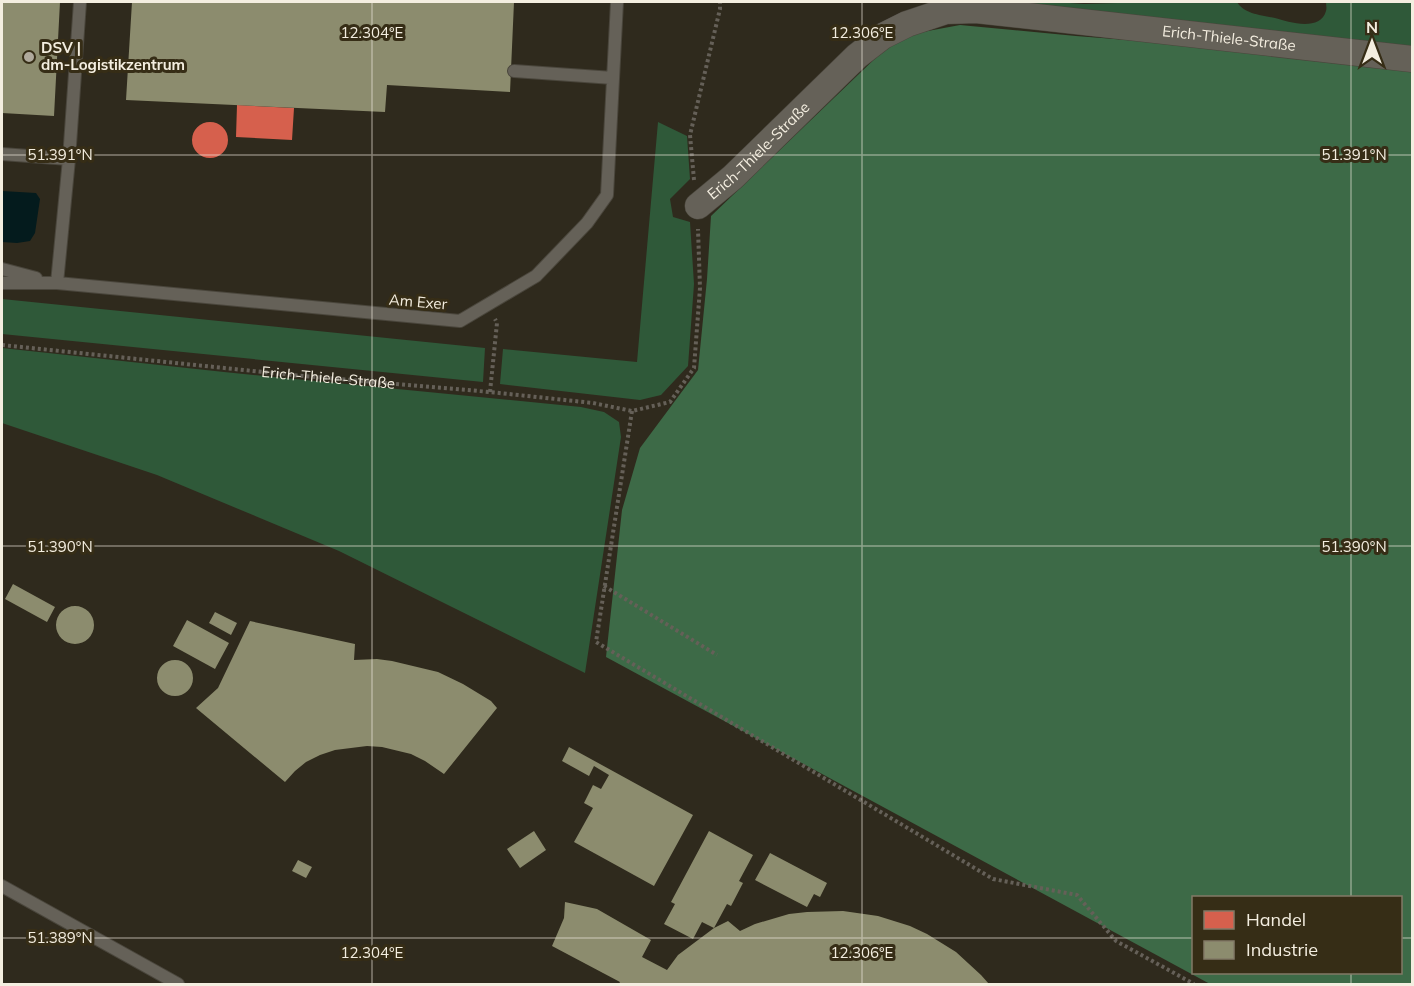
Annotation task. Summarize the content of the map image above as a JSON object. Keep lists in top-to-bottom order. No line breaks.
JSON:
{"streets":{"street":["Erich-Thiele-Straße"],"lane":["Am Exer"]},"places":["DSV | dm-Logistikzentrum"],"legend":["Handel","Industrie"],"north":"top","coordinates":["12.304°E","12.306°E","51.391°N","51.390°N","51.389°N"]}
